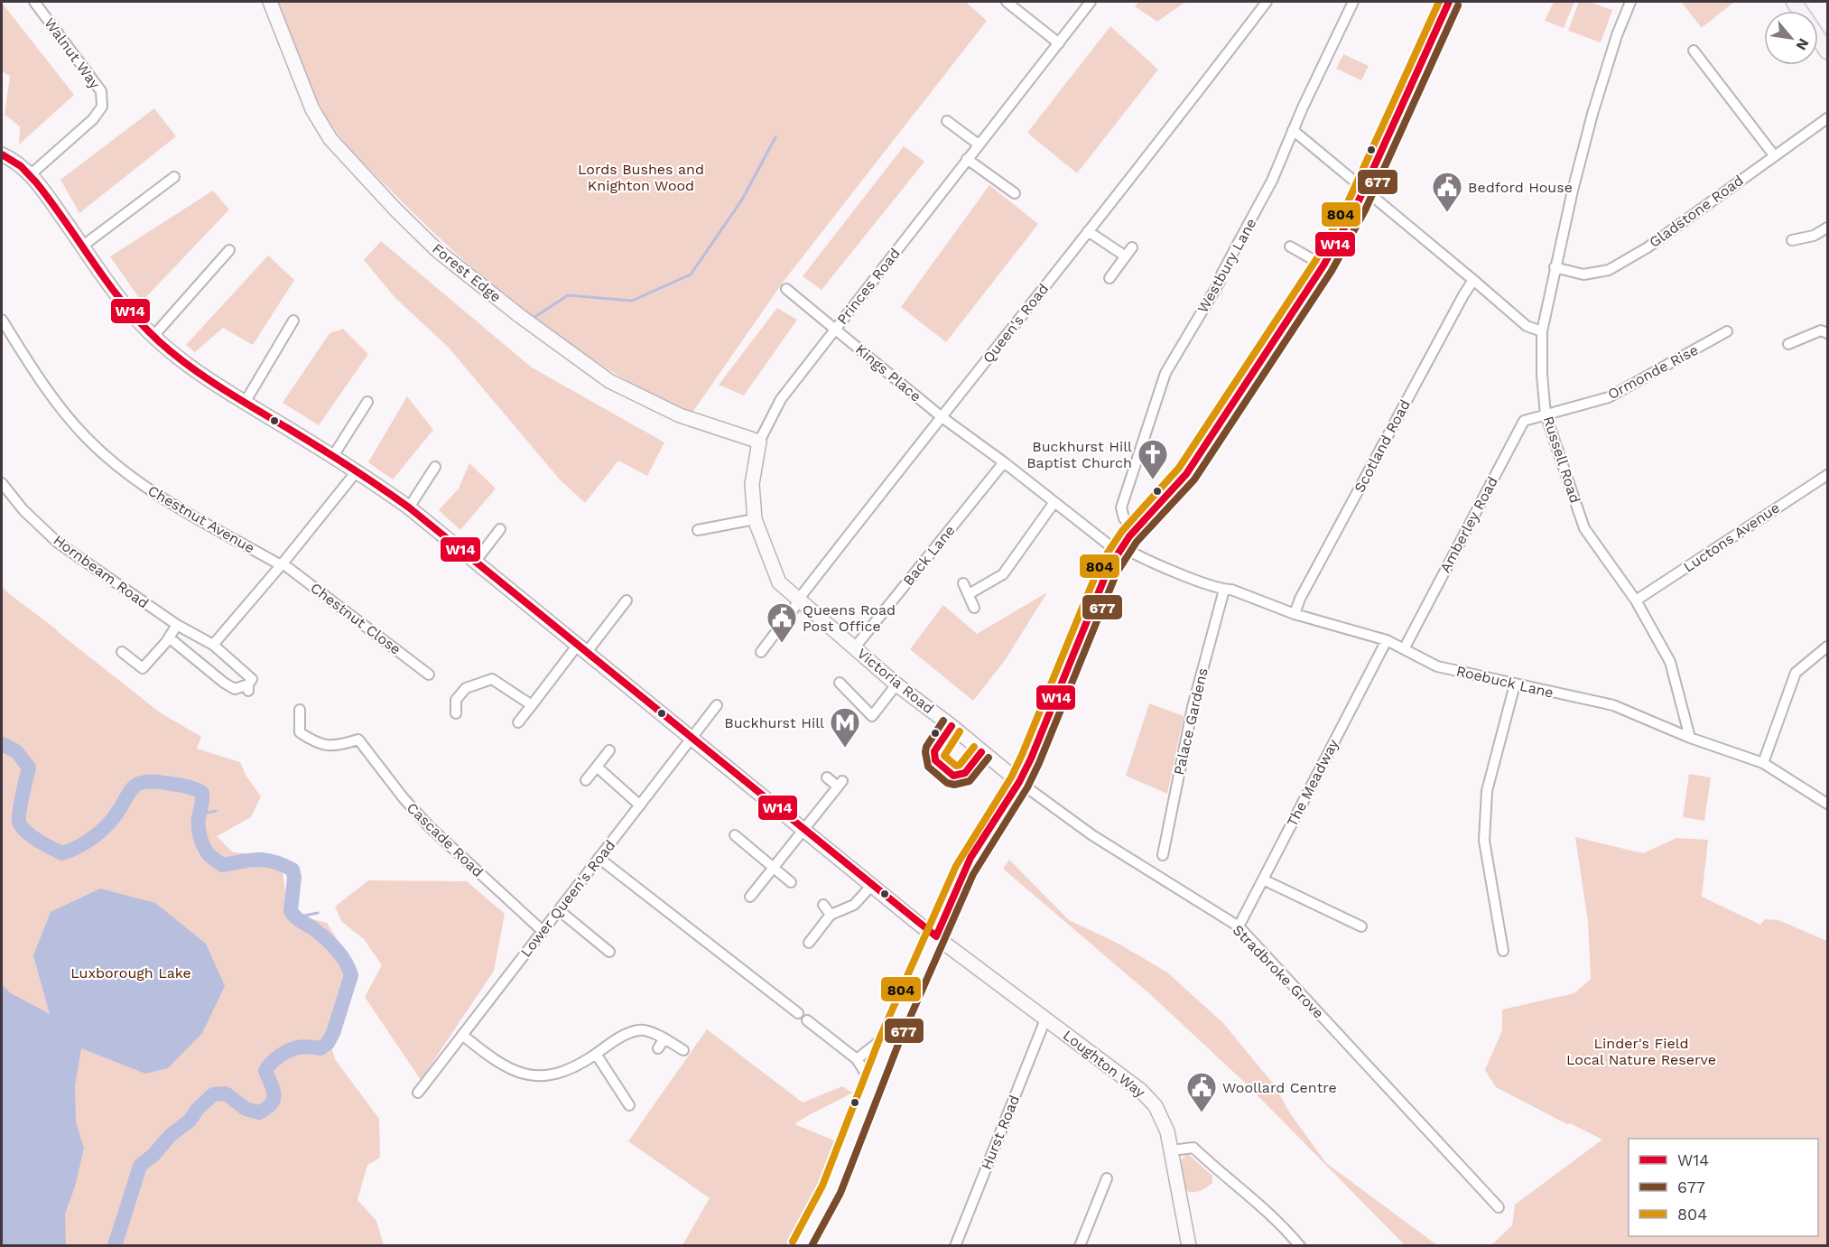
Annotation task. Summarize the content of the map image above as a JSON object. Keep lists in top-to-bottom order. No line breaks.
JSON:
{"streets":{"street":["Walnut Way","Gladstone Road","Westbury Lane","Forest Edge","Princes Road","Queen's Road","Ormonde Rise","Kings Place","Scotland Road","Russell Road","Chestnut Avenue","Amberley Road","Luctons Avenue","Back Lane","Hornbeam Road","Chestnut Close","Victoria Road","Roebuck Lane","Palace Gardens","The Meadway","Cascade Road","Lower Queen's Road","Stradbroke Grove","Loughton Way","Hurst Road"]},"crossings":[["Walnut Way","Loughton Way"],["Gladstone Road","Russell Road"],["Forest Edge","Princes Road"],["Princes Road","Queen's Road"],["Princes Road","Kings Place"],["Princes Road","Victoria Road"],["Queen's Road","Kings Place"],["Queen's Road","Victoria Road"],["Ormonde Rise","Russell Road"],["Ormonde Rise","Amberley Road"],["Kings Place","Back Lane"],["Kings Place","Roebuck Lane"],["Scotland Road","Roebuck Lane"],["Russell Road","Amberley Road"],["Russell Road","Luctons Avenue"],["Russell Road","Roebuck Lane"],["Chestnut Avenue","Chestnut Close"],["Amberley Road","Roebuck Lane"],["Back Lane","Victoria Road"],["Victoria Road","Stradbroke Grove"],["Roebuck Lane","Palace Gardens"],["Roebuck Lane","The Meadway"],["The Meadway","Stradbroke Grove"],["Cascade Road","Lower Queen's Road"],["Lower Queen's Road","Loughton Way"],["Loughton Way","Hurst Road"]],"parks":["Lords Bushes and Knighton Wood","Luxborough Lake","Linder's Field Local Nature Reserve"],"places":{"public building":["Bedford House","Queens Road Post Office","Woollard Centre"],"church":["Buckhurst Hill Baptist Church"],"metro station":["Buckhurst Hill"]},"lines":["transit line W14","transit line 804","transit line 677"],"legend":["W14","677","804"],"north":"bottom right"}
